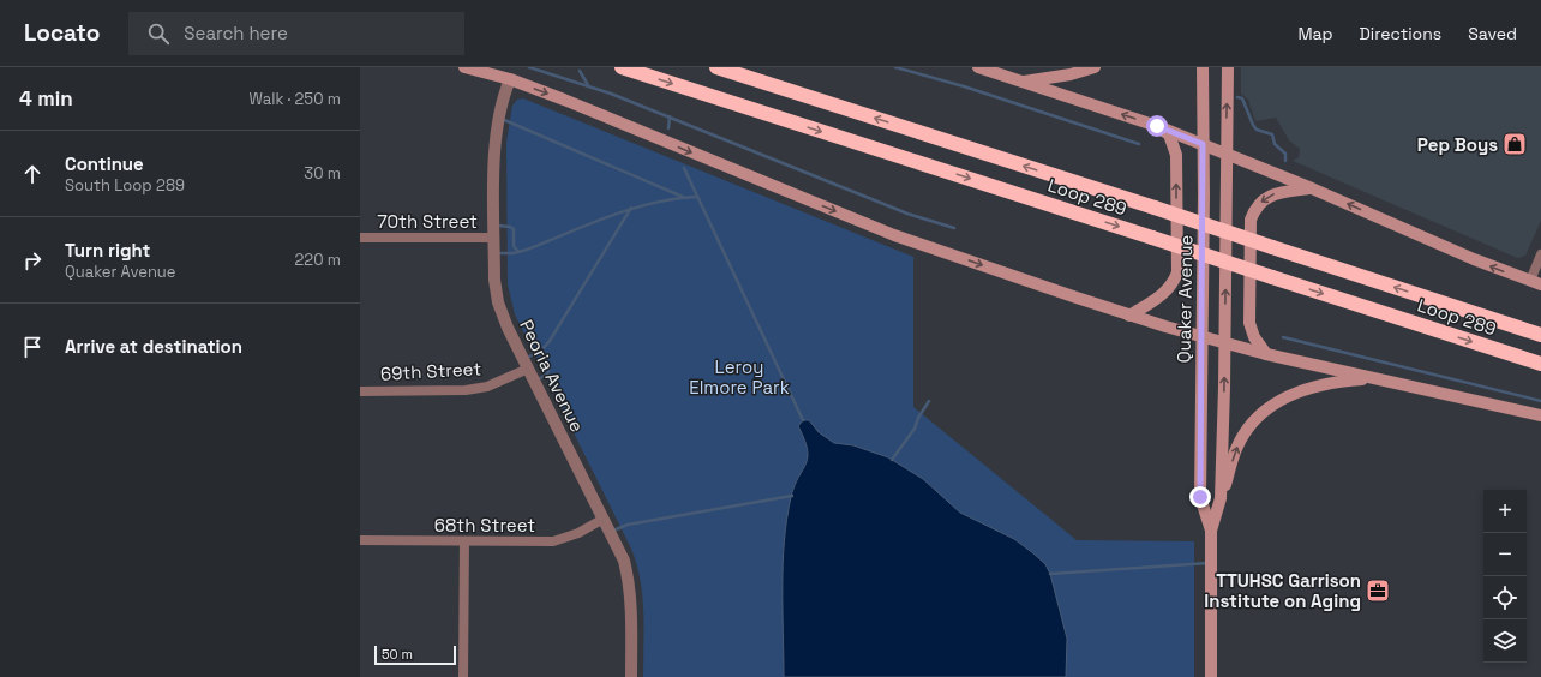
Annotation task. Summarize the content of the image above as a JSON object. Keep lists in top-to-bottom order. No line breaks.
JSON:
{"streets":{"highway":["Loop 289"],"main road":["Quaker Avenue"],"street":["70th Street","69th Street","Peoria Avenue","68th Street"]},"crossings":[["70th Street","Peoria Avenue"],["69th Street","Peoria Avenue"],["Peoria Avenue","68th Street"]],"parks":["Leroy Elmore Park"],"places":{"shop":["Pep Boys"],"office":["TTUHSC Garrison Institute on Aging"]},"scale_bar":"50 m","page":{"header":"Locato","search":"Search here","nav":["Map","Directions","Saved"],"heading":["4 min","Walk · 250 m"],"list":[["Continue","South Loop 289","30 m"],["Turn right","Quaker Avenue","220 m"],"Arrive at destination"],"map_buttons":["+","−"],"scale":"50 m"}}
